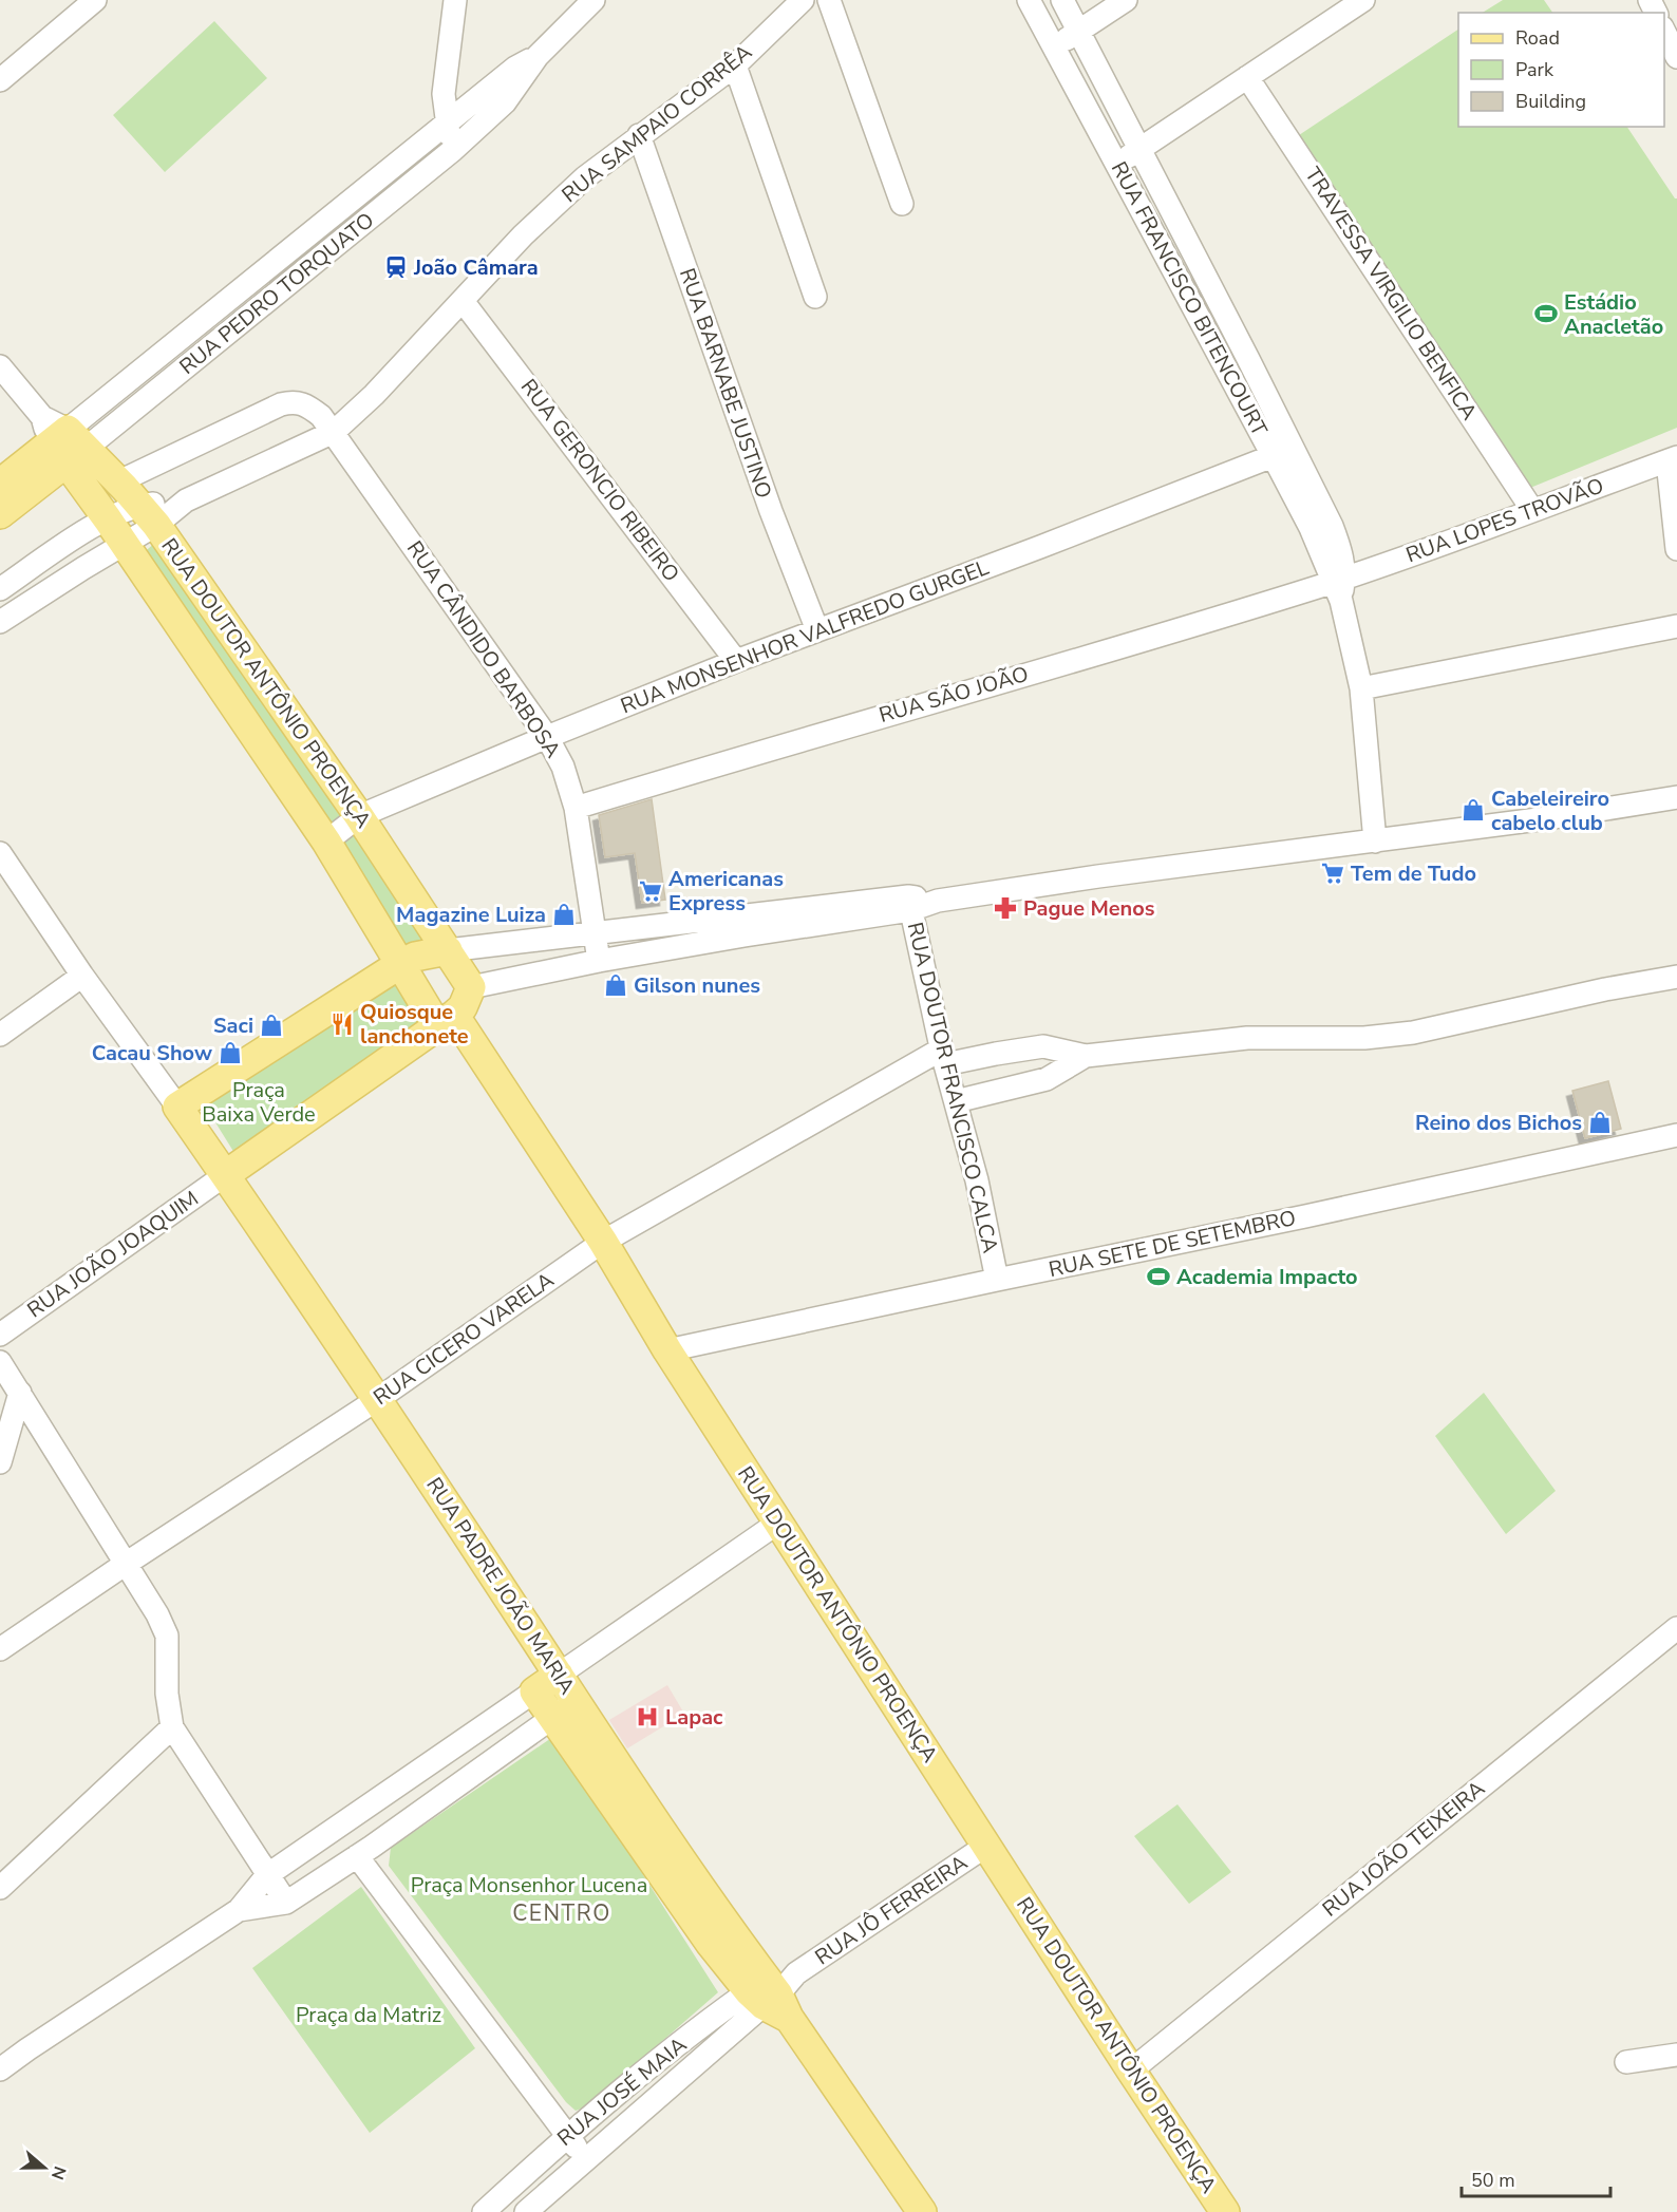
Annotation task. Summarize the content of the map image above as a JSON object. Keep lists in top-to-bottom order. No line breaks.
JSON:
{"streets":{"main road":["RUA PEDRO TORQUATO","RUA DOUTOR ANTÔNIO PROENÇA","RUA PADRE JOÃO MARIA"],"street":["RUA SAMPAIO CORRÊA","TRAVESSA VIRGILIO BENFICA","RUA FRANCISCO BITENCOURT","RUA BARNABE JUSTINO","RUA GERONCIO RIBEIRO","RUA LOPES TROVÃO","RUA MONSENHOR VALFREDO GURGEL","RUA CÂNDIDO BARBOSA","RUA SÃO JOÃO","RUA DOUTOR FRANCISCO CALCA","RUA SETE DE SETEMBRO","RUA JOÃO JOAQUIM","RUA CICERO VARELA","RUA JOÃO TEIXEIRA","RUA JÔ FERREIRA","RUA JOSÉ MAIA"]},"crossings":[["RUA SAMPAIO CORRÊA","RUA BARNABE JUSTINO"],["RUA SAMPAIO CORRÊA","RUA GERONCIO RIBEIRO"],["RUA SAMPAIO CORRÊA","RUA CÂNDIDO BARBOSA"],["RUA SAMPAIO CORRÊA","RUA DOUTOR ANTÔNIO PROENÇA"],["RUA PEDRO TORQUATO","RUA DOUTOR ANTÔNIO PROENÇA"],["TRAVESSA VIRGILIO BENFICA","RUA LOPES TROVÃO"],["RUA FRANCISCO BITENCOURT","RUA LOPES TROVÃO"],["RUA FRANCISCO BITENCOURT","RUA MONSENHOR VALFREDO GURGEL"],["RUA FRANCISCO BITENCOURT","RUA SÃO JOÃO"],["RUA BARNABE JUSTINO","RUA MONSENHOR VALFREDO GURGEL"],["RUA GERONCIO RIBEIRO","RUA MONSENHOR VALFREDO GURGEL"],["RUA LOPES TROVÃO","RUA SÃO JOÃO"],["RUA MONSENHOR VALFREDO GURGEL","RUA CÂNDIDO BARBOSA"],["RUA MONSENHOR VALFREDO GURGEL","RUA DOUTOR ANTÔNIO PROENÇA"],["RUA CÂNDIDO BARBOSA","RUA DOUTOR ANTÔNIO PROENÇA"],["RUA CÂNDIDO BARBOSA","RUA SÃO JOÃO"],["RUA DOUTOR ANTÔNIO PROENÇA","RUA SETE DE SETEMBRO"],["RUA DOUTOR ANTÔNIO PROENÇA","RUA CICERO VARELA"],["RUA DOUTOR ANTÔNIO PROENÇA","RUA JOÃO TEIXEIRA"],["RUA DOUTOR ANTÔNIO PROENÇA","RUA JÔ FERREIRA"],["RUA DOUTOR FRANCISCO CALCA","RUA SETE DE SETEMBRO"],["RUA DOUTOR FRANCISCO CALCA","RUA CICERO VARELA"],["RUA JOÃO JOAQUIM","RUA PADRE JOÃO MARIA"],["RUA CICERO VARELA","RUA PADRE JOÃO MARIA"],["RUA JÔ FERREIRA","RUA JOSÉ MAIA"]],"districts":["CENTRO"],"parks":["Praça Baixa Verde","Praça Monsenhor Lucena","Praça da Matriz"],"places":{"station":["João Câmara"],"sports":["Estádio Anacletão","Academia Impacto"],"shop":["Cabeleireiro cabelo club","Magazine Luiza","Gilson nunes","Saci","Cacau Show","Reino dos Bichos"],"supermarket":["Tem de Tudo","Americanas Express"],"pharmacy":["Pague Menos"],"restaurant":["Quiosque lanchonete"],"hospital":["Lapac"]},"legend":["Road","Park","Building"],"scale_bar":"50 m","north":"right"}
